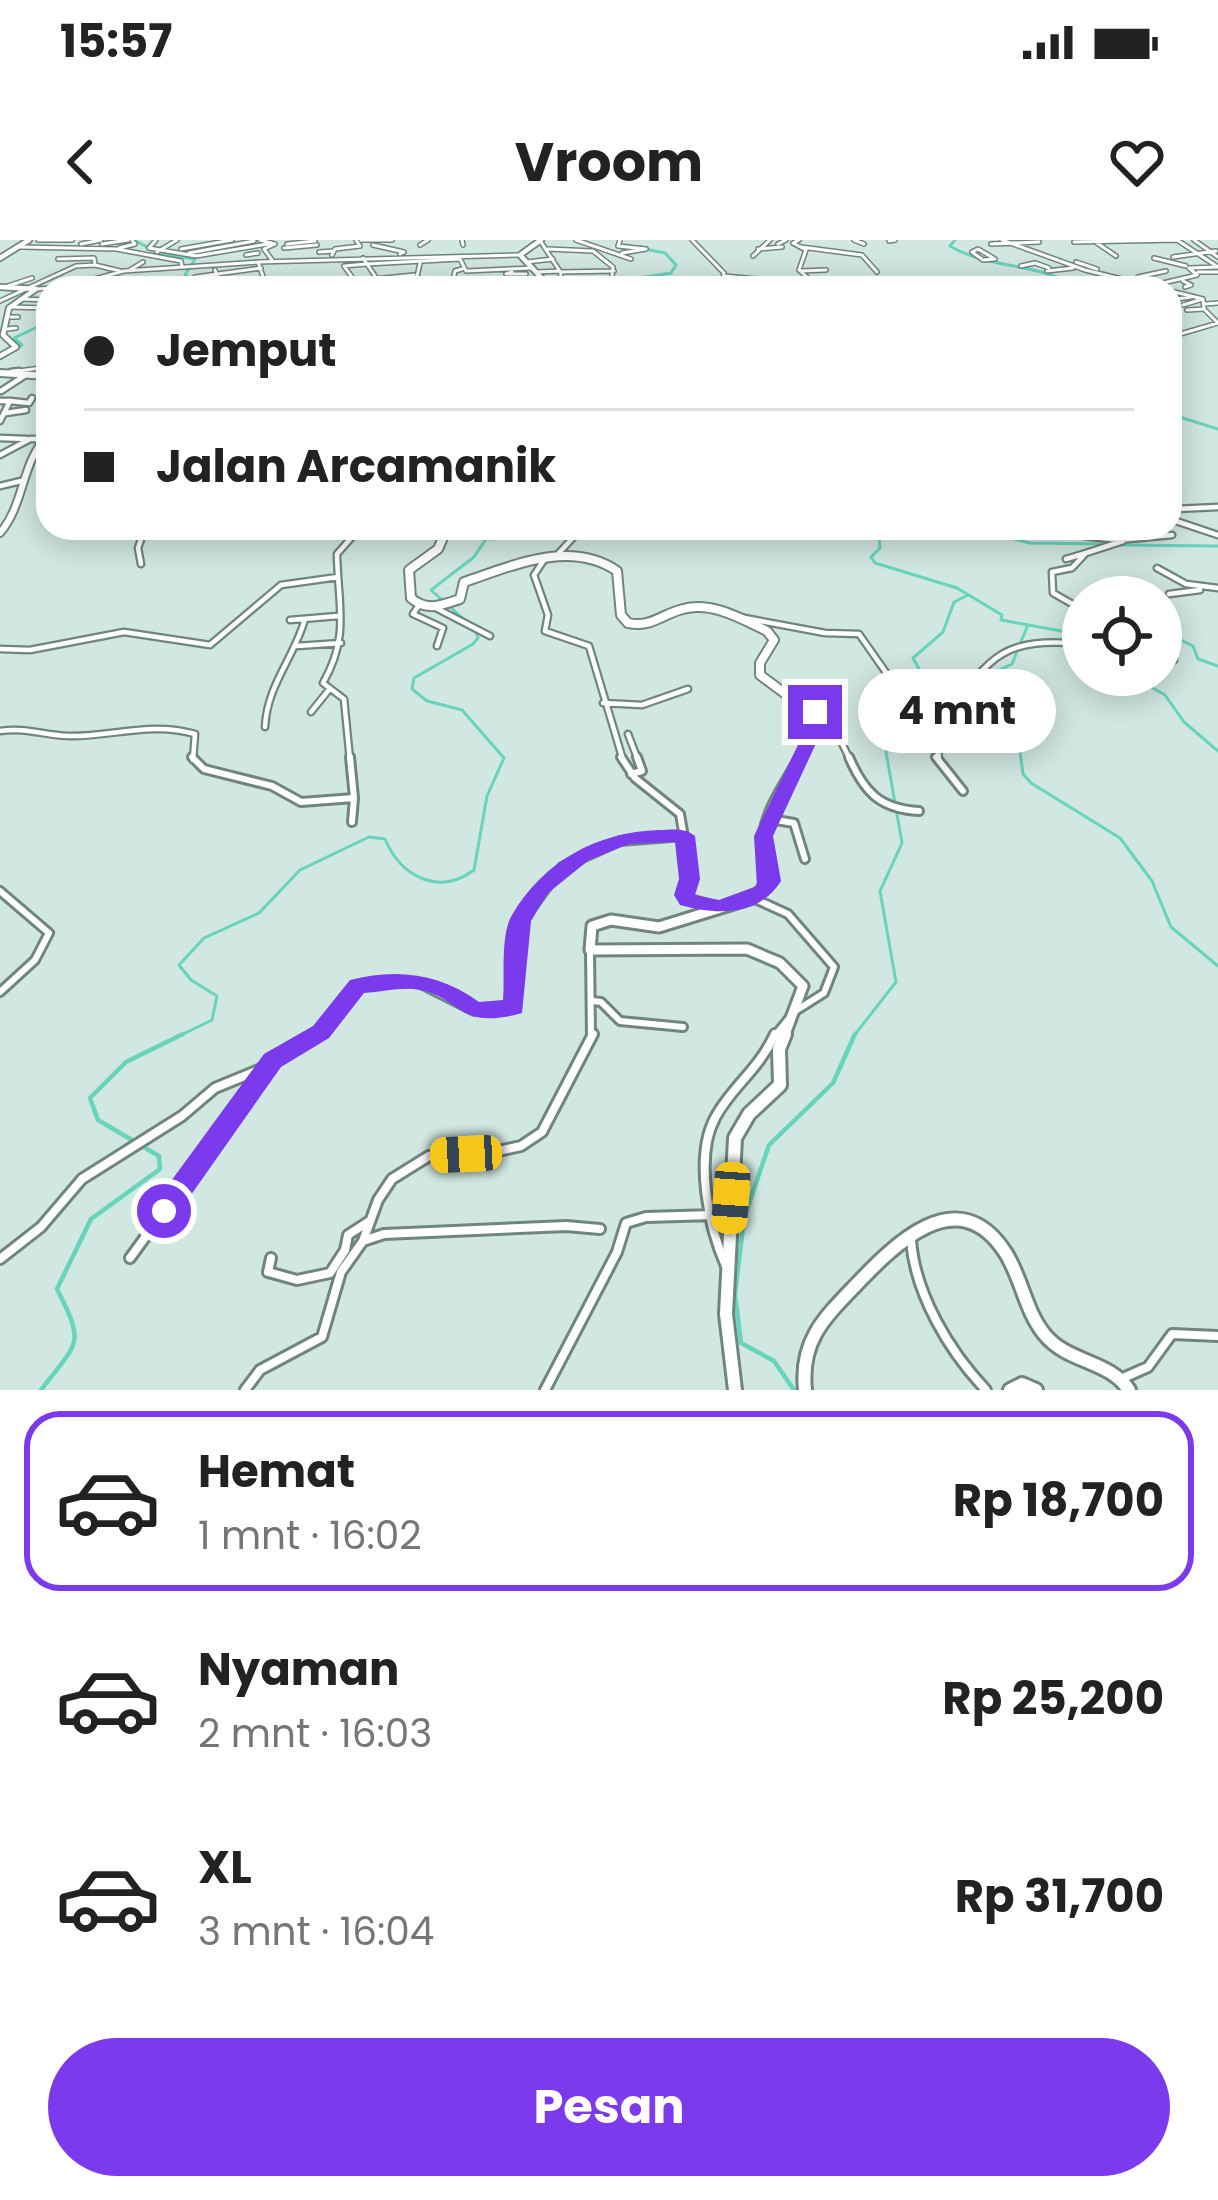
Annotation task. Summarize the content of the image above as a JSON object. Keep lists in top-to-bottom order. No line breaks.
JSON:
{"page":{"status":"15:57","header":"Vroom","banner":["Jemput","Jalan Arcamanik"],"bubble":"4 mnt","list":[{"name":"Hemat","note":"1 mnt · 16:02","value":"Rp 18,700"},{"name":"Nyaman","note":"2 mnt · 16:03","value":"Rp 25,200"},{"name":"XL","note":"3 mnt · 16:04","value":"Rp 31,700"}],"buttons":"Pesan"}}
